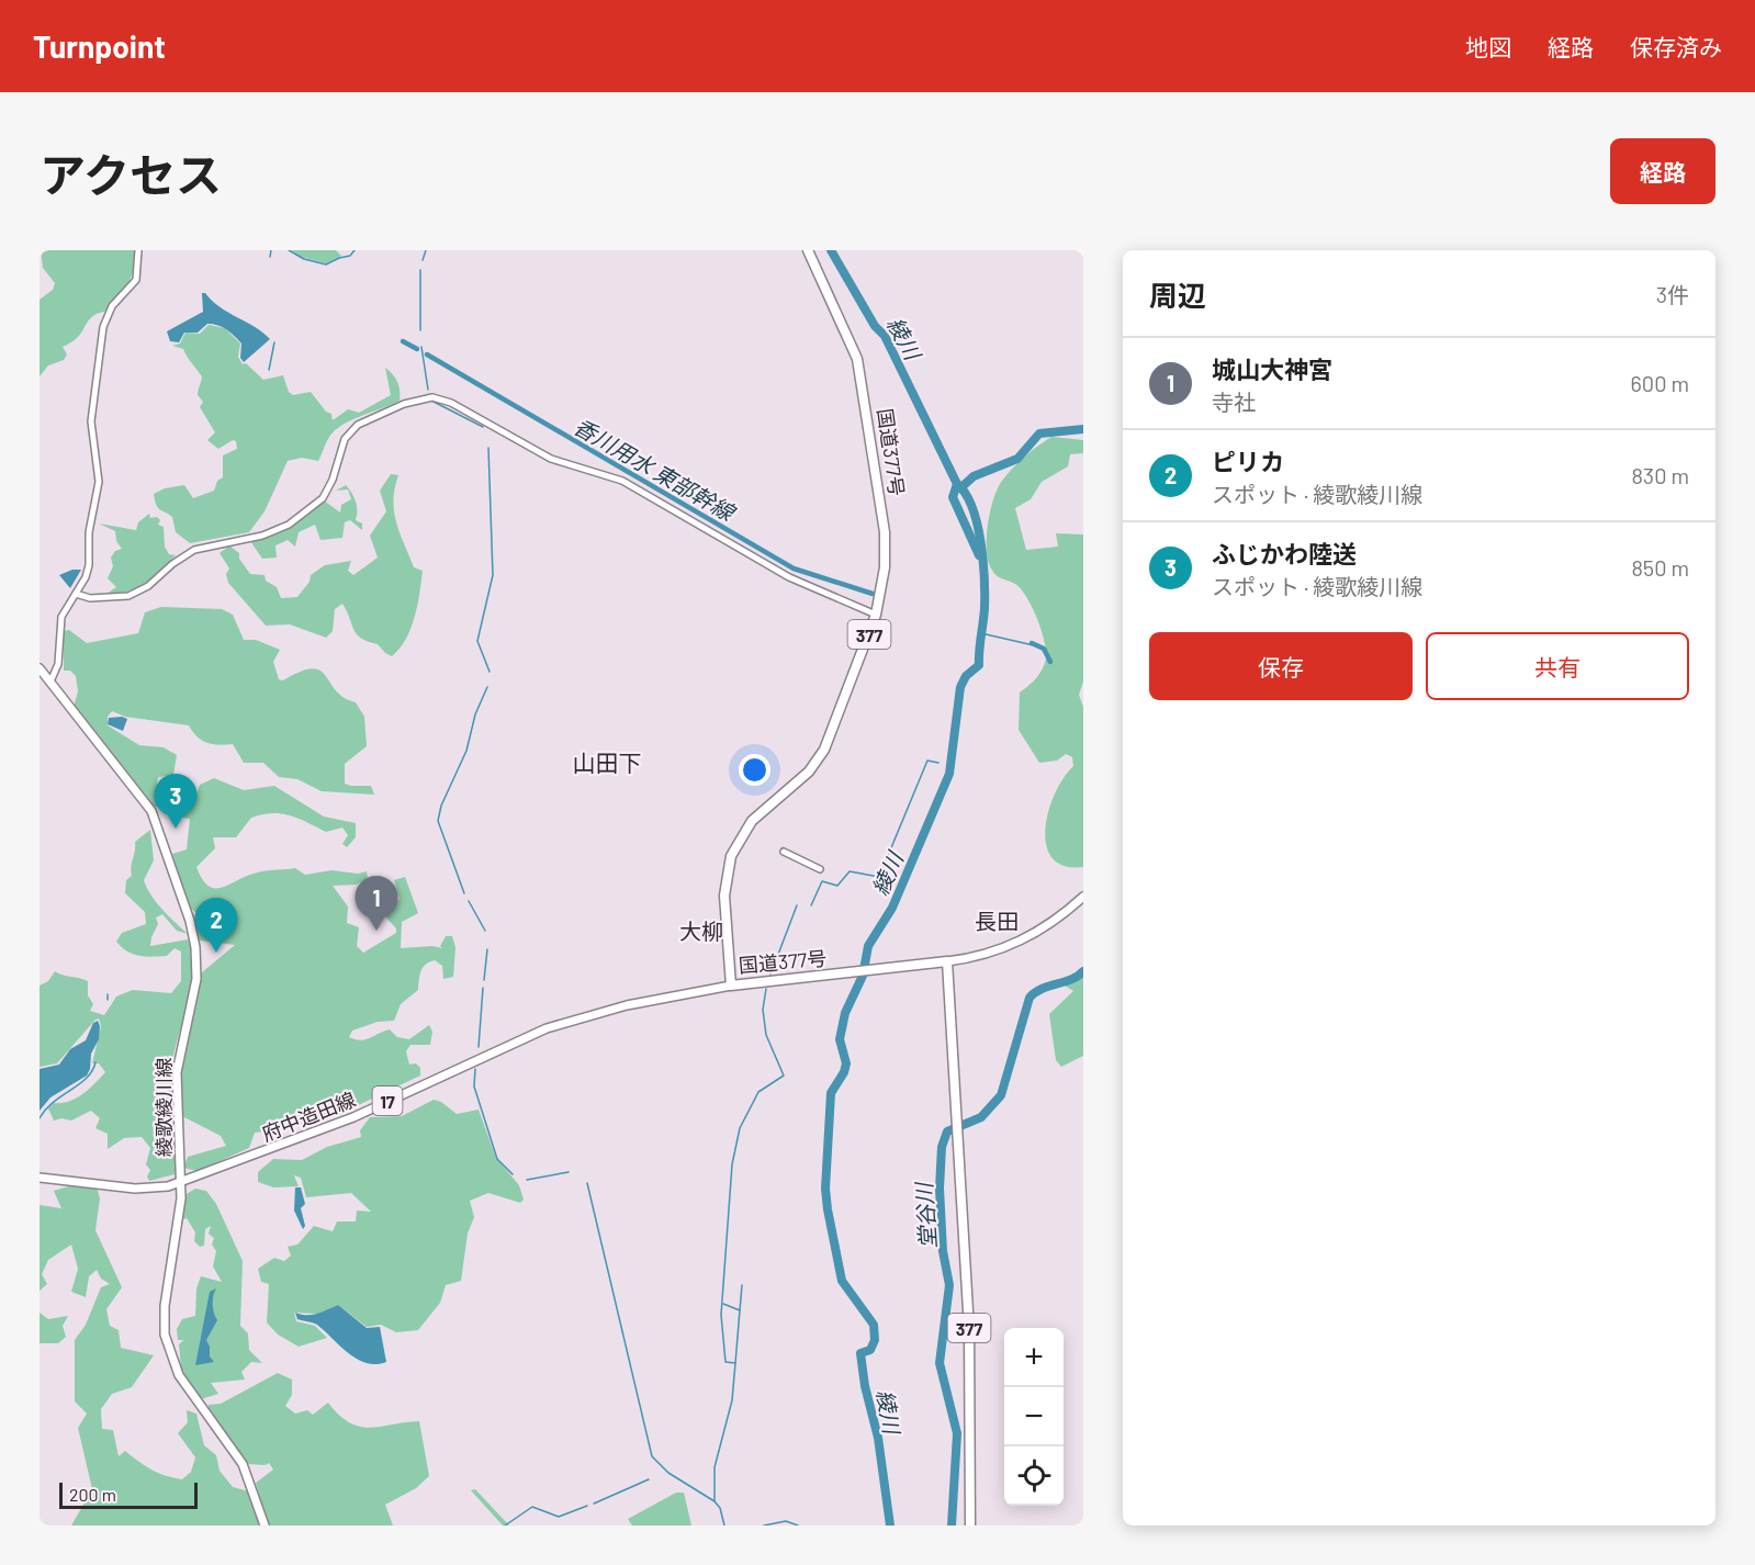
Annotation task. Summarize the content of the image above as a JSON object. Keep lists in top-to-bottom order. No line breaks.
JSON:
{"streets":{"highway":["国道377号","377"],"main road":["17","綾歌綾川線","府中造田線"]},"crossings":[["国道377号","377"],["国道377号","府中造田線"],["綾歌綾川線","府中造田線"]],"districts":["山田下","長田","大柳"],"water":["綾川","香川用水 東部幹線","堂谷川"],"scale_bar":"200 m","page":{"header":"Turnpoint","nav":["地図","経路","保存済み"],"title":"アクセス","buttons":["経路",["保存","共有"]],"heading":["周辺","3件"],"list":[{"mark":"1","name":"城山大神宮","note":"寺社","value":"600 m"},{"mark":"2","name":"ピリカ","note":"スポット · 綾歌綾川線","value":"830 m"},{"mark":"3","name":"ふじかわ陸送","note":"スポット · 綾歌綾川線","value":"850 m"}],"pins":["3","1","2"],"map_buttons":["+","−"],"scale":"200 m"}}
